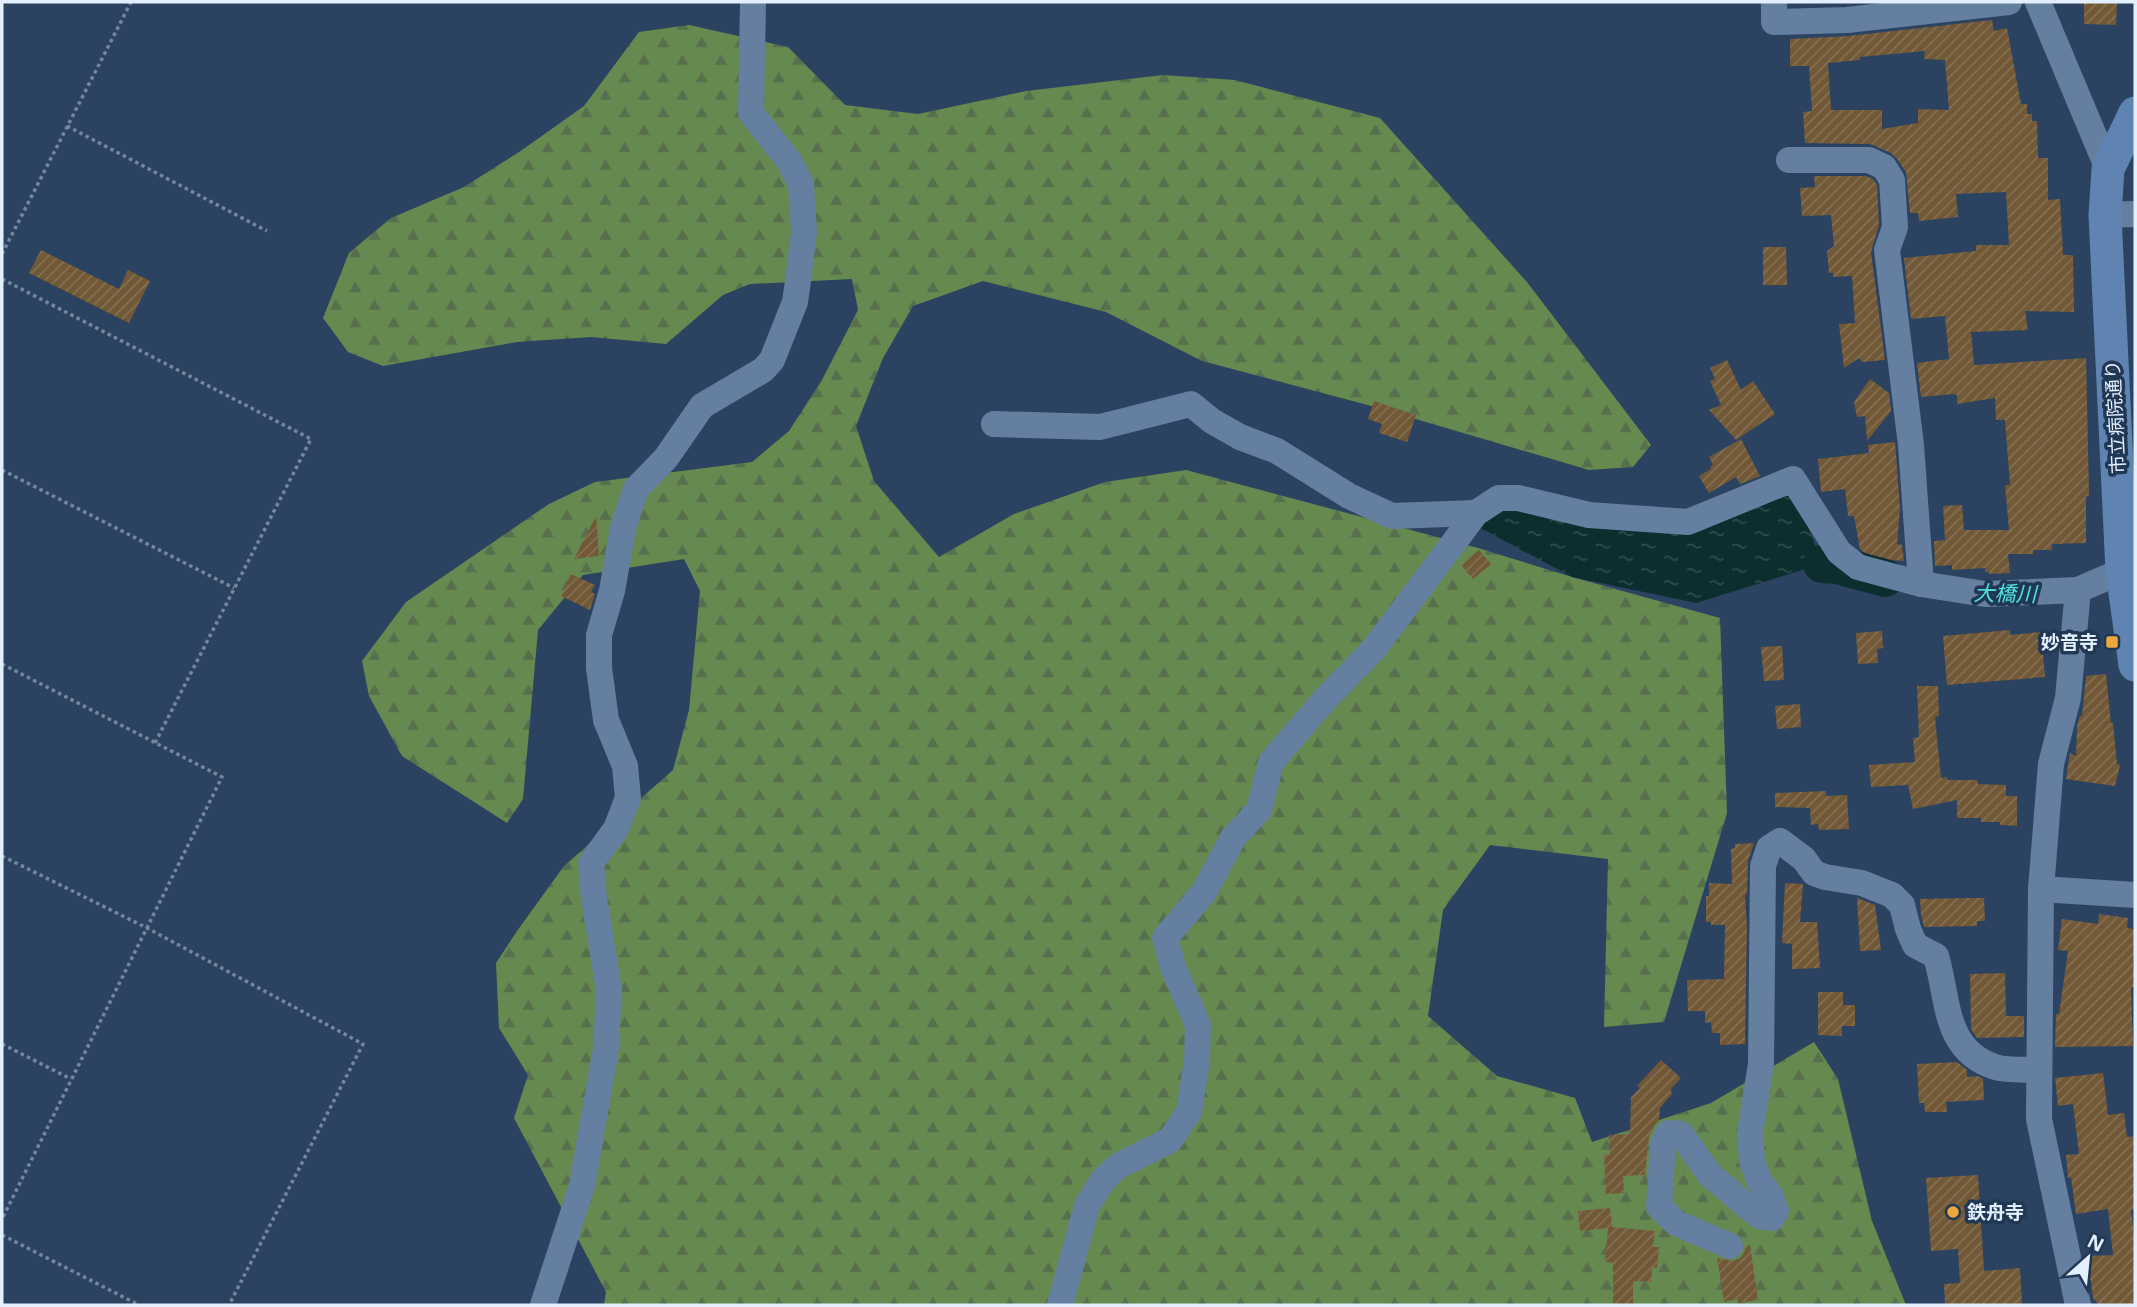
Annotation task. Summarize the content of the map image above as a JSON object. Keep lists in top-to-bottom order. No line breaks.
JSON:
{"streets":{"main road":["市立病院通り"]},"water":["大橋川"],"places":{"transit":["妙音寺"],"other":["鉄舟寺"]},"north":"top right"}
